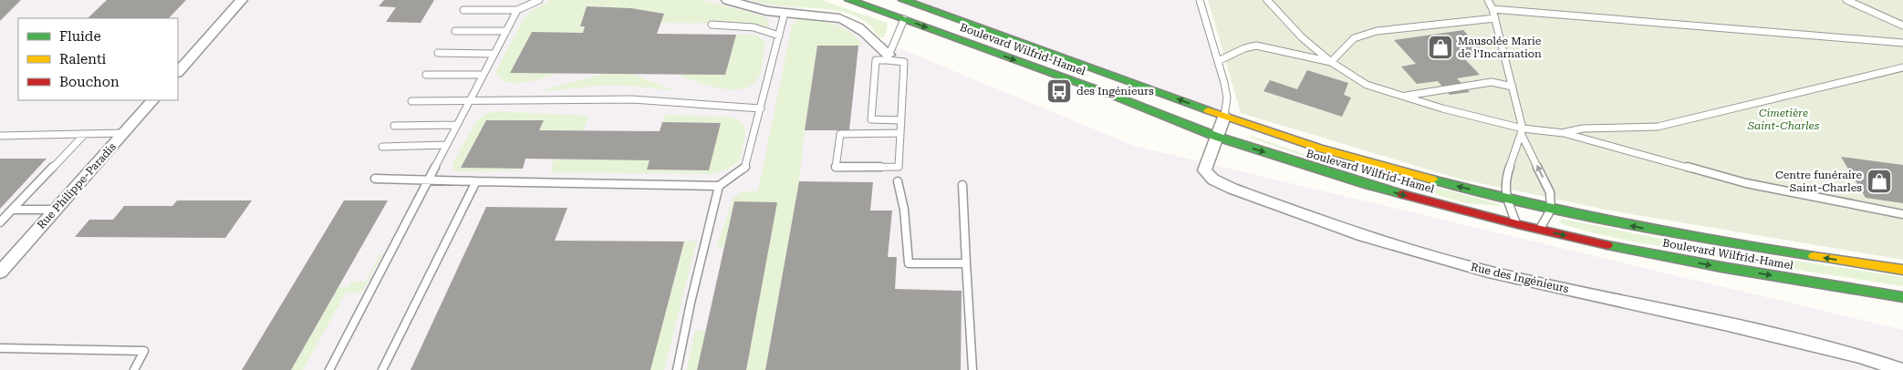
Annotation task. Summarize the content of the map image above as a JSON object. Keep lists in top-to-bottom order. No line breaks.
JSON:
{"streets":{"main road":["Boulevard Wilfrid-Hamel"],"street":["Rue Philippe-Paradis","Rue des Ingénieurs"]},"crossings":[["Boulevard Wilfrid-Hamel","Rue des Ingénieurs"]],"parks":["Cimetière Saint-Charles"],"places":{"shop":["Mausolée Marie de l'Incarnation","Centre funéraire Saint-Charles"],"bus stop":["des Ingénieurs"]},"legend":["Fluide","Ralenti","Bouchon"]}
